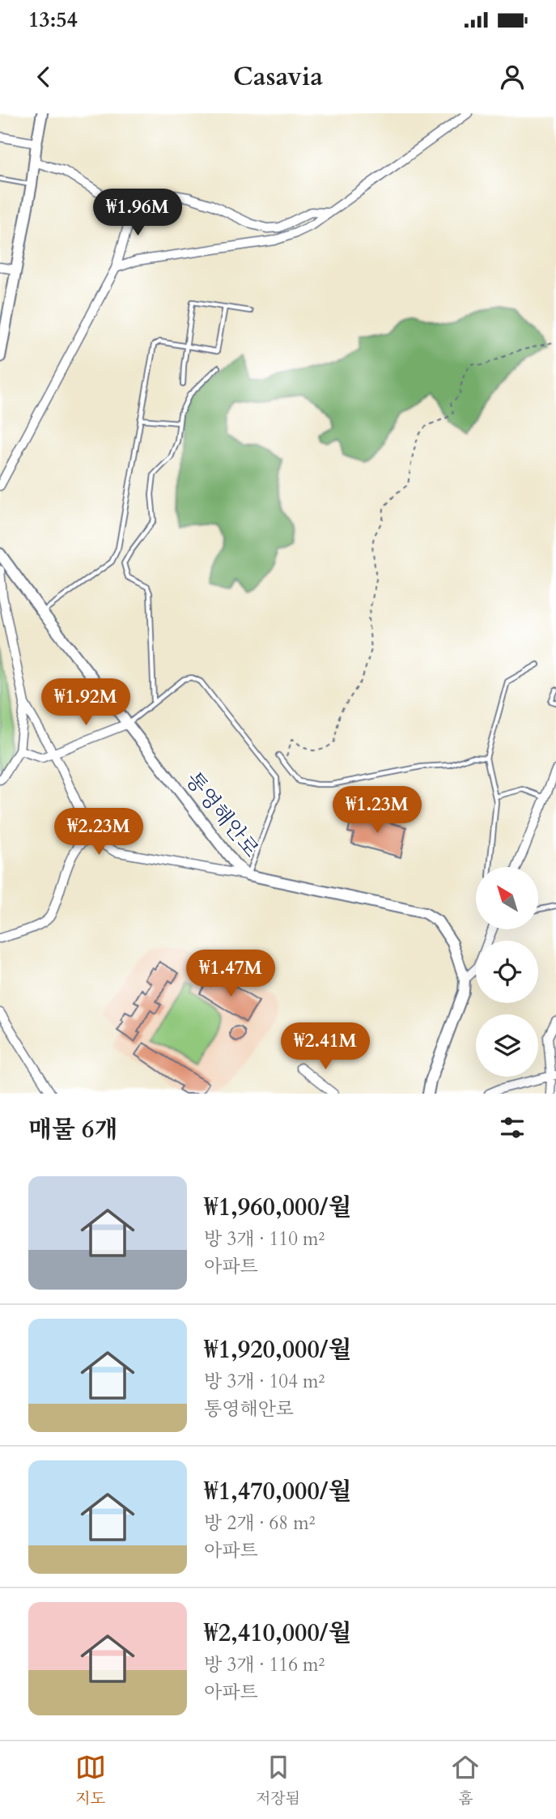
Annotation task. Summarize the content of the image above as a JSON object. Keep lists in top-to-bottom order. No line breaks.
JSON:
{"streets":{"street":["통영해안로"]},"north":"top left","page":{"status":"13:54","header":"Casavia","price":["₩1.96M","₩1.92M","₩1.23M","₩2.23M","₩1.47M","₩2.41M"],"heading":"매물 6개","list":[{"name":"₩1,960,000/월","note":"방 3개 · 110 m² · 아파트"},{"name":"₩1,920,000/월","note":"방 3개 · 104 m² · 통영해안로"},{"name":"₩1,470,000/월","note":"방 2개 · 68 m² · 아파트"},{"name":"₩2,410,000/월","note":"방 3개 · 116 m² · 아파트"}],"tabs":["지도","저장됨","홈"]}}
